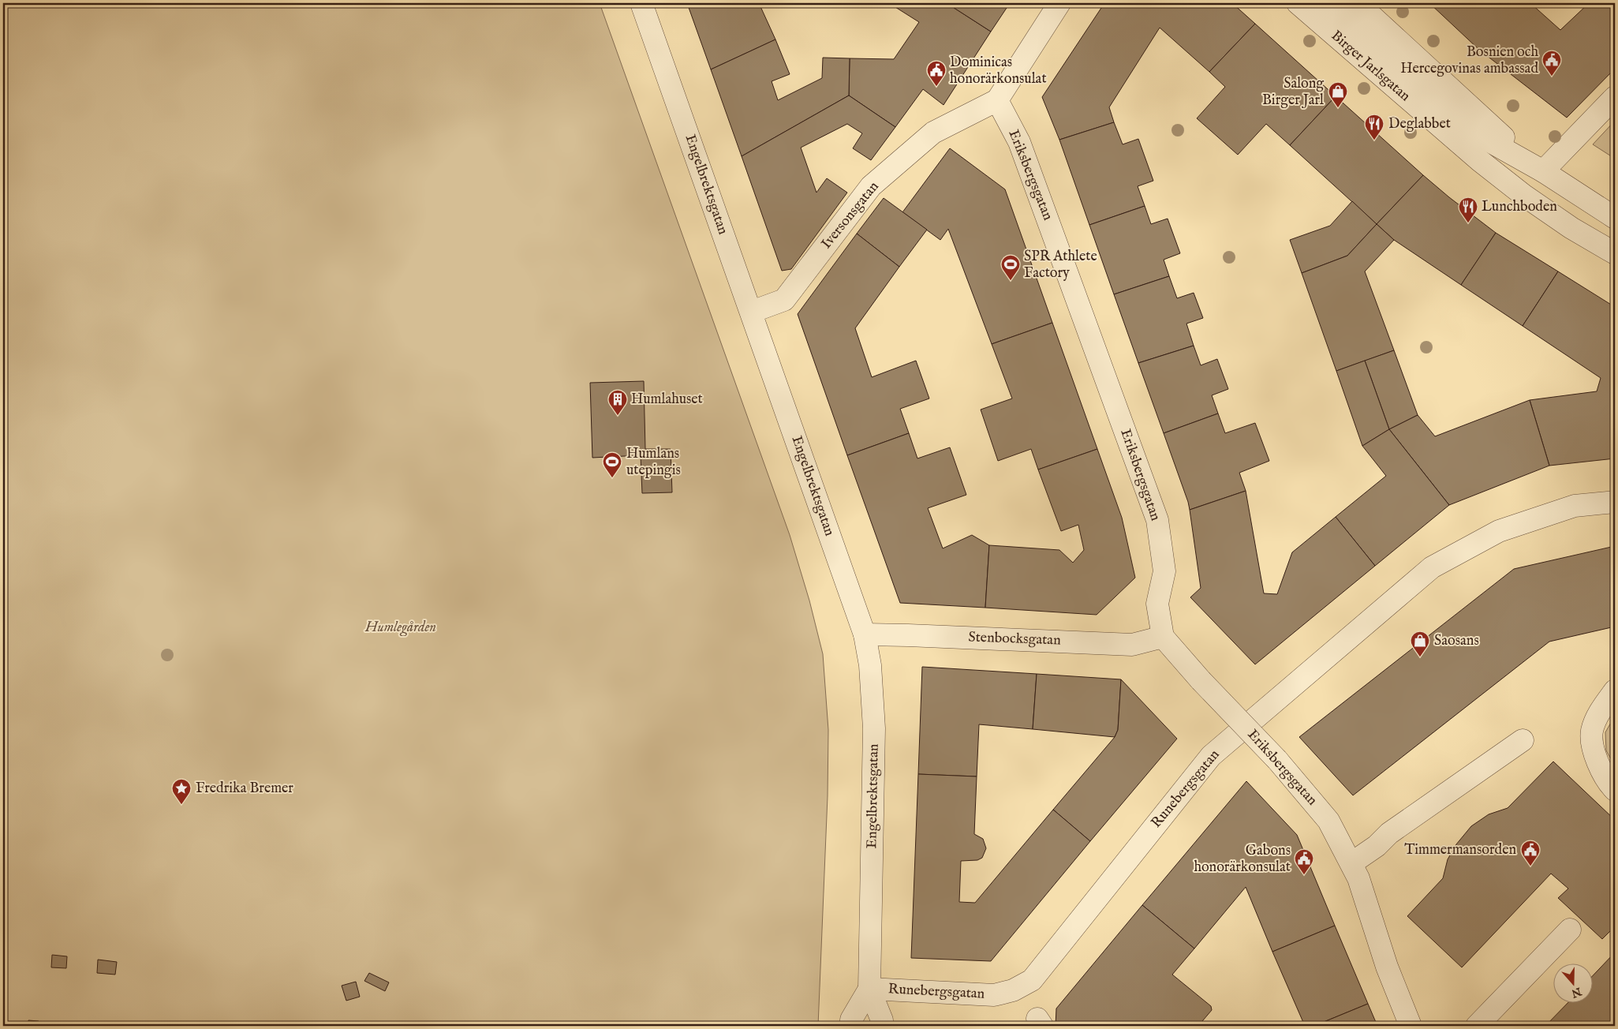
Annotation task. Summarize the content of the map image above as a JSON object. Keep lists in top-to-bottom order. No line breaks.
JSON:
{"streets":{"street":["Birger Jarlsgatan","Eriksbergsgatan","Engelbrektsgatan","Iversonsgatan","Stenbocksgatan","Runebergsgatan"]},"crossings":[["Eriksbergsgatan","Iversonsgatan"],["Eriksbergsgatan","Stenbocksgatan"],["Engelbrektsgatan","Iversonsgatan"],["Engelbrektsgatan","Stenbocksgatan"],["Engelbrektsgatan","Runebergsgatan"]],"parks":["Humlegården"],"places":{"public building":["Bosnien och Hercegovinas ambassad","Dominicas honorärkonsulat","Timmermansorden","Gabons honorärkonsulat"],"shop":["Salong Birger Jarl","Saosans"],"restaurant":["Deglabbet","Lunchboden"],"sports":["SPR Athlete Factory","Humlans utepingis"],"building":["Humlahuset"],"place":["Fredrika Bremer"]},"north":"bottom"}
